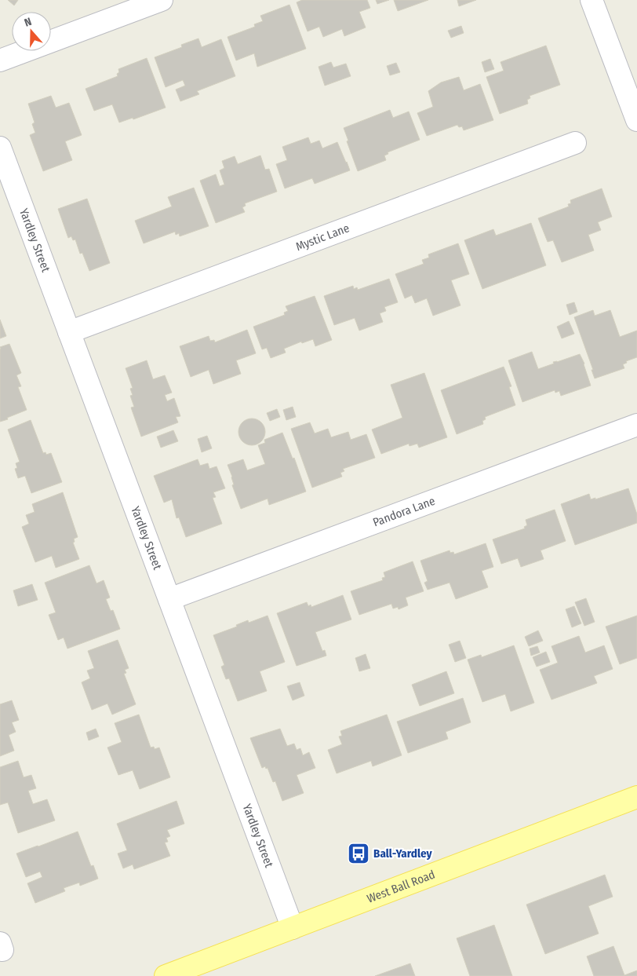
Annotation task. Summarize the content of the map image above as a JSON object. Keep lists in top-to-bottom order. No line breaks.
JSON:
{"streets":{"main road":["West Ball Road"],"street":["Mystic Lane","Yardley Street","Pandora Lane"]},"crossings":[["Mystic Lane","Yardley Street"],["Yardley Street","Pandora Lane"],["Yardley Street","West Ball Road"]],"places":{"bus stop":["Ball-Yardley"]},"north":"top"}
